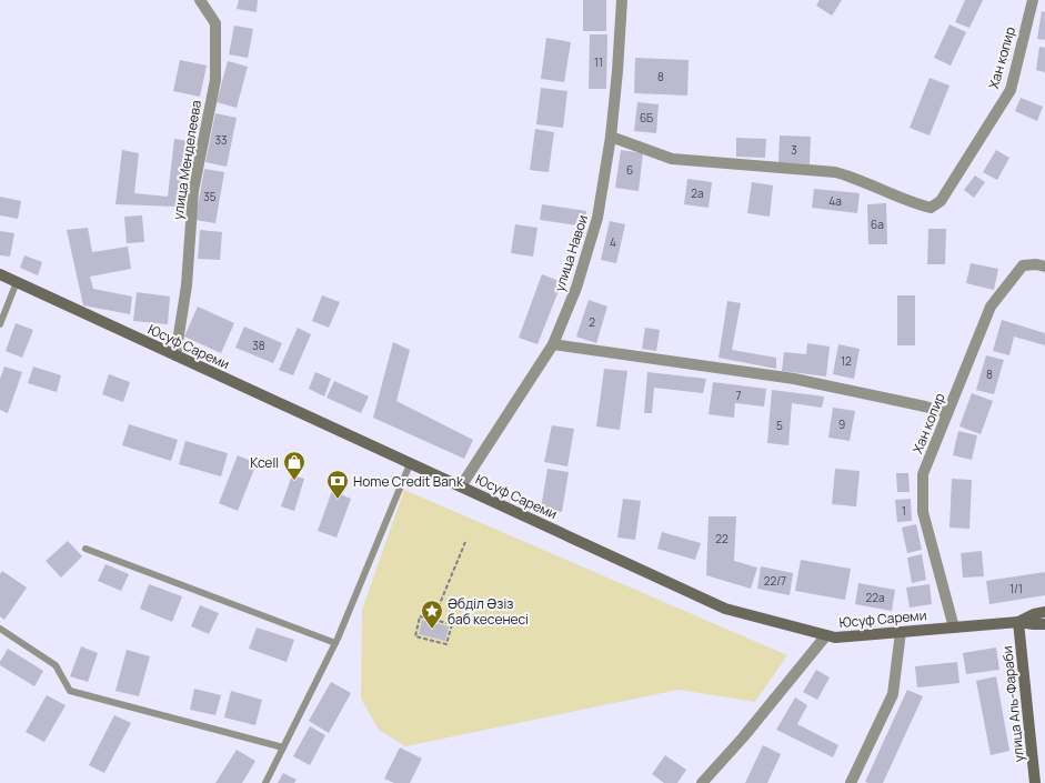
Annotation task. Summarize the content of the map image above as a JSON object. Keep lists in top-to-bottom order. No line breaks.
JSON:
{"streets":{"main road":["Юсуф Сареми","улица Аль-Фараби"],"street":["Хан копир","улица Менделеева","улица Навои"]},"crossings":[["Хан копир","улица Навои"],["Хан копир","Юсуф Сареми"],["улица Менделеева","Юсуф Сареми"],["улица Навои","Юсуф Сареми"],["Юсуф Сареми","улица Аль-Фараби"]],"places":{"shop":["Kcell"],"bank":["Home Credit Bank"],"place":["Әбділ Әзіз баб кесенесі"]},"house_numbers":["11","8","6Б","33","3","6","2а","35","4а","6а","4","2","38","12","8","7","9","5","1","22","22/7","1/1","22а"]}
